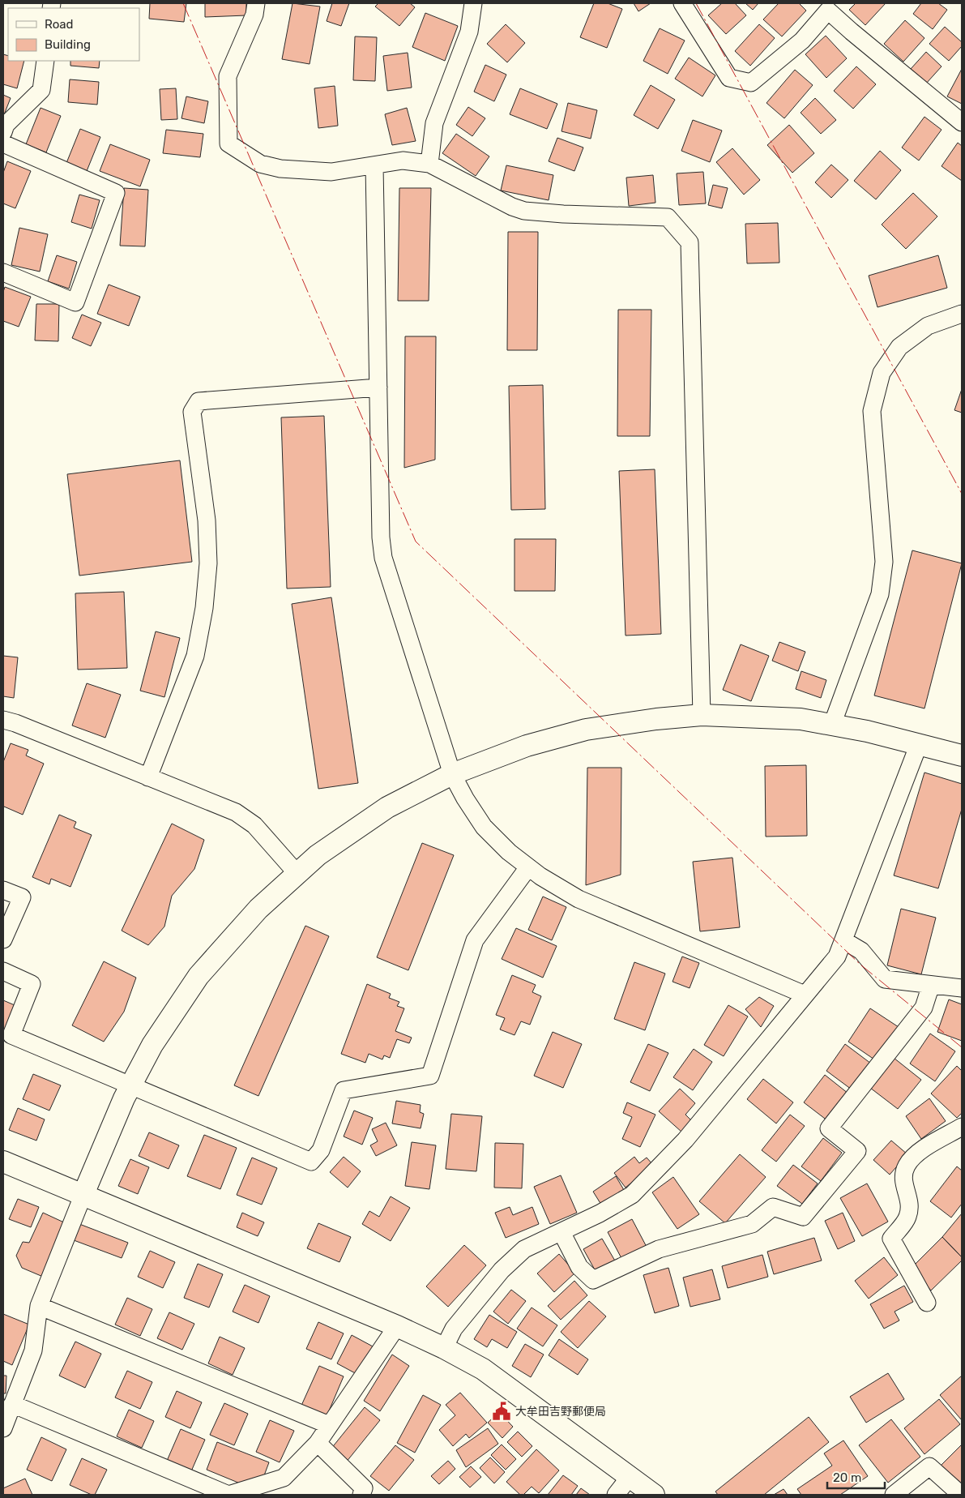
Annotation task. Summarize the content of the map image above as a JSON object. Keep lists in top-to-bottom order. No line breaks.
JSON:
{"places":{"public building":["大牟田吉野郵便局"]},"legend":["Road","Building"],"scale_bar":"20 m"}
